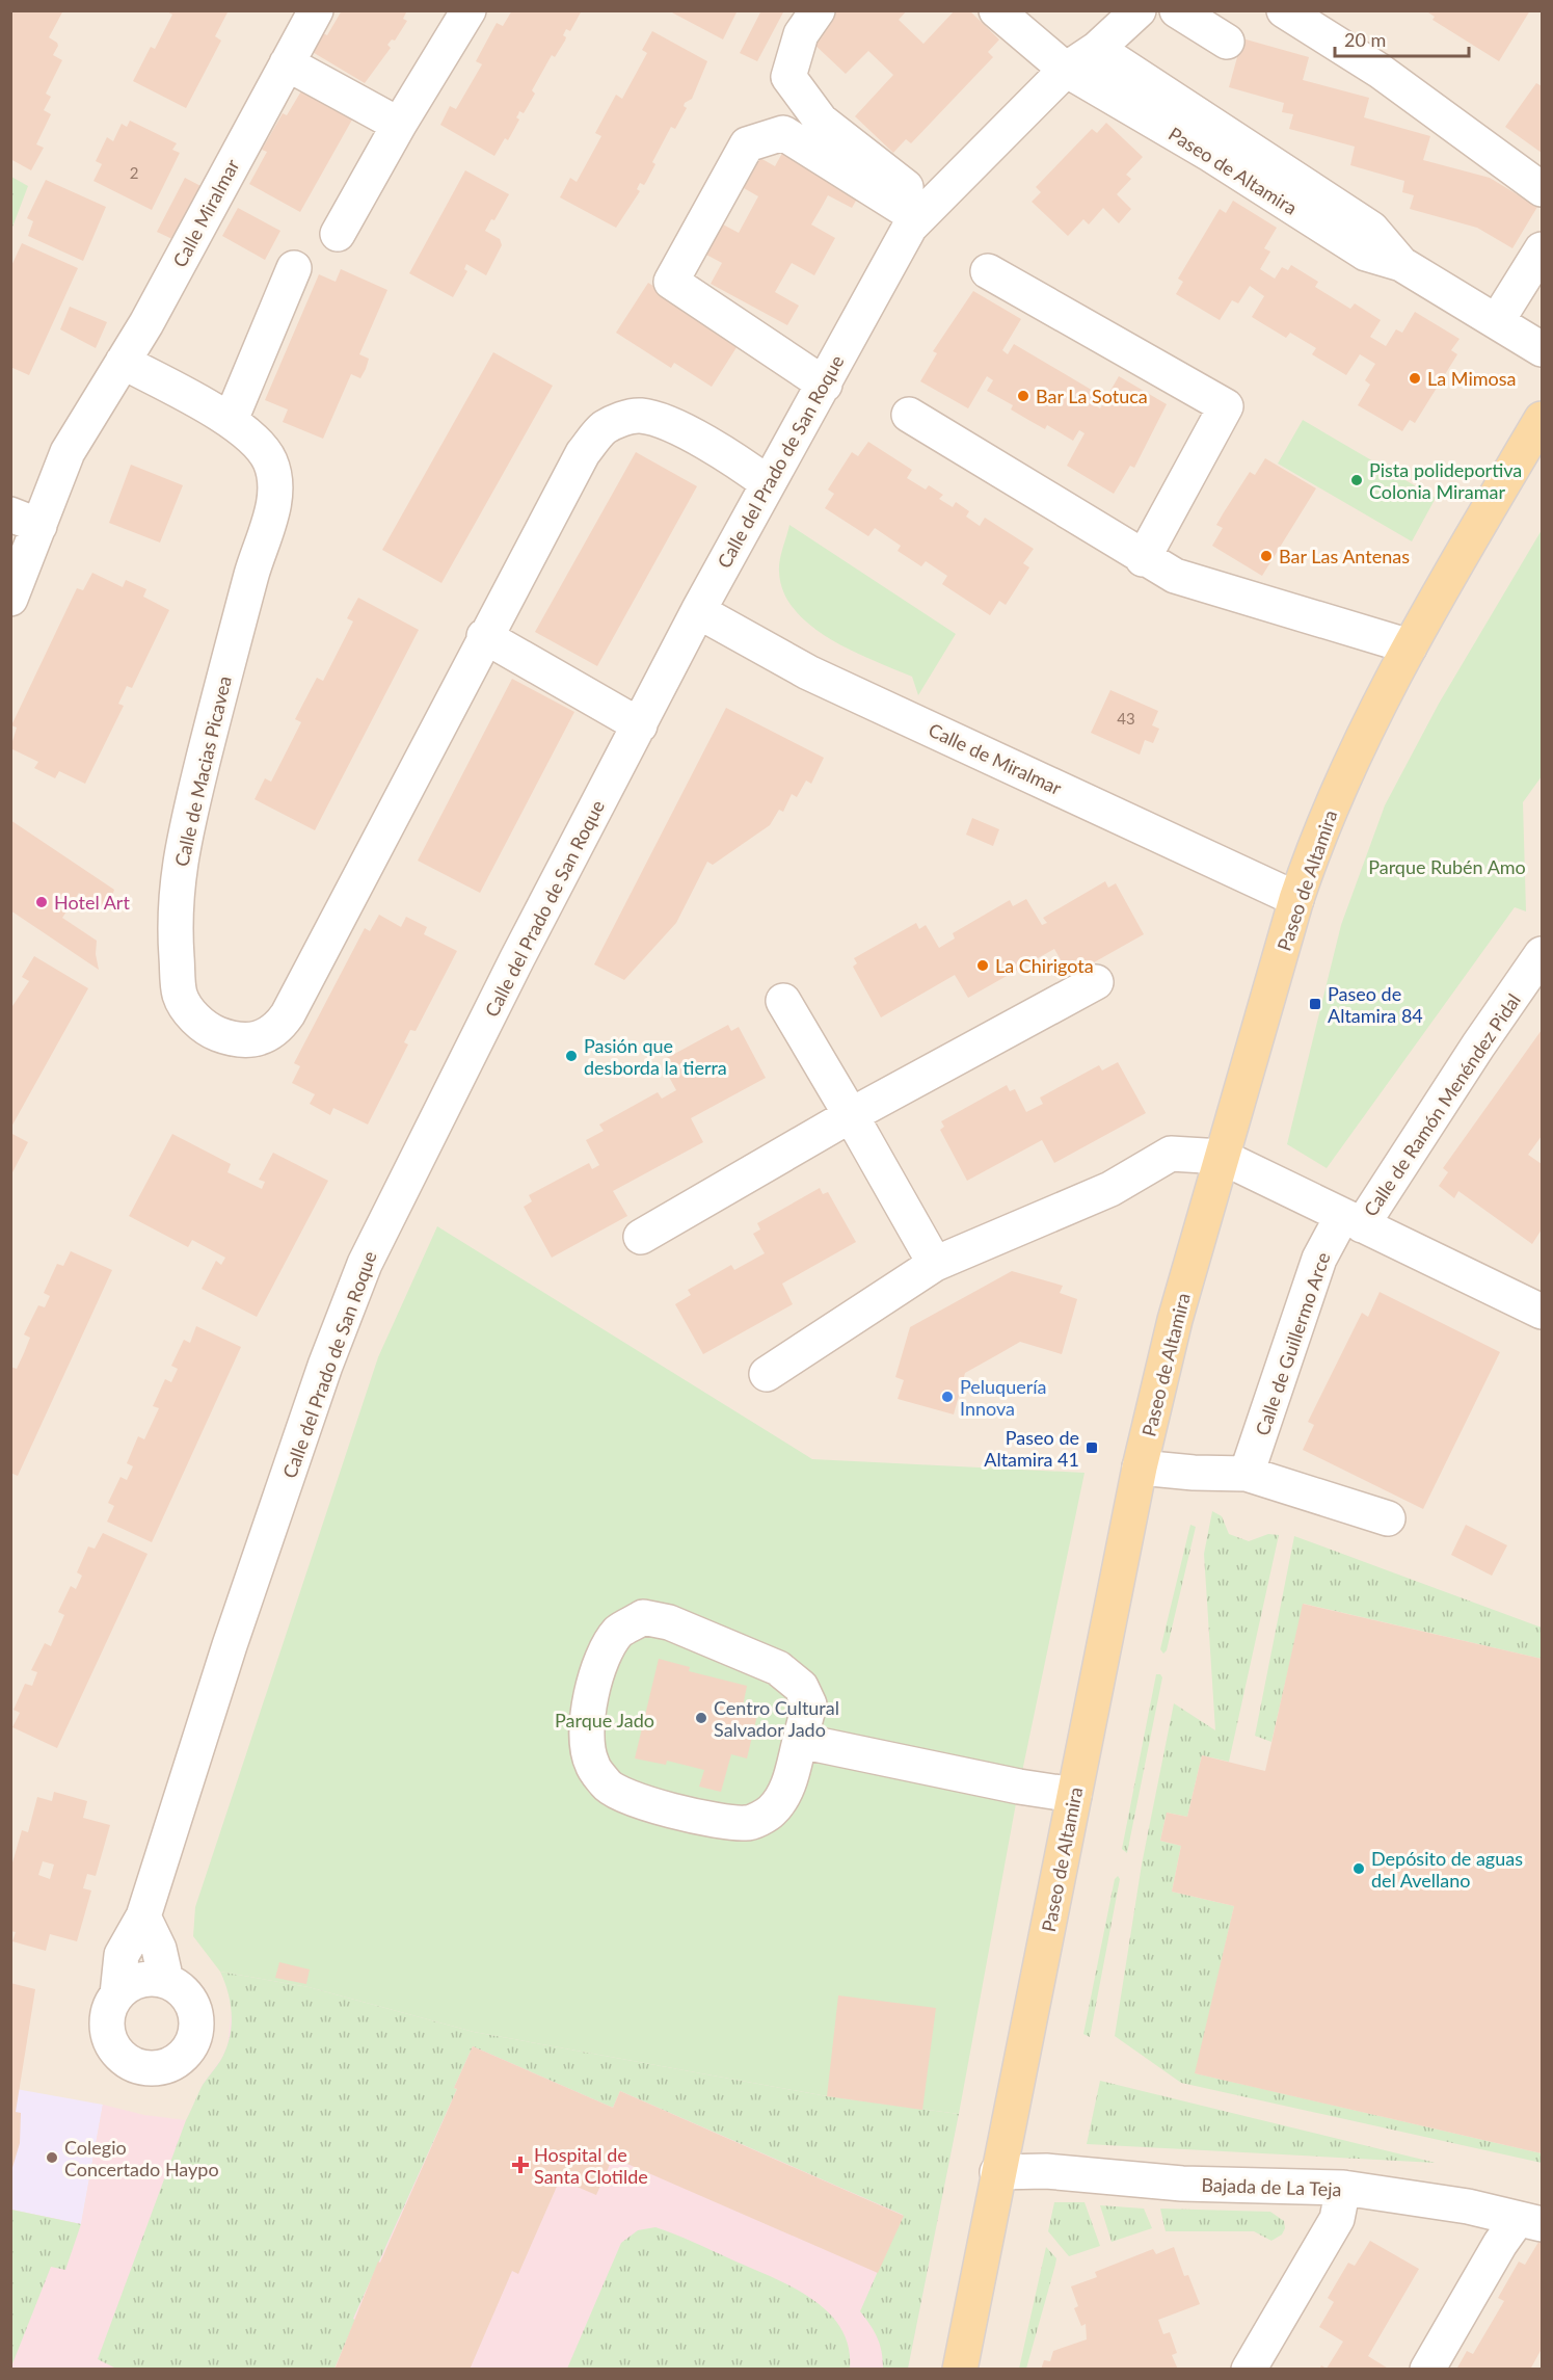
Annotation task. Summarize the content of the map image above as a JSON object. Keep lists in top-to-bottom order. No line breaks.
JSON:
{"streets":{"main road":["Paseo de Altamira"],"street":["Calle Miralmar","Calle del Prado de San Roque","Calle de Miralmar","Calle de Macias Picavea","Calle de Ramón Menéndez Pidal","Calle de Guillermo Arce","Bajada de La Teja"]},"crossings":[["Paseo de Altamira","Calle del Prado de San Roque"],["Paseo de Altamira","Calle de Miralmar"],["Paseo de Altamira","Bajada de La Teja"],["Calle Miralmar","Calle de Macias Picavea"],["Calle del Prado de San Roque","Calle de Miralmar"],["Calle del Prado de San Roque","Calle de Macias Picavea"],["Calle de Ramón Menéndez Pidal","Calle de Guillermo Arce"]],"parks":["Parque Rubén Amo","Parque Jado"],"places":{"other":["La Mimosa","Bar La Sotuca","Pista polideportiva Colonia Miramar","Bar Las Antenas","Hotel Art","La Chirigota","Pasión que desborda la tierra","Peluquería Innova","Centro Cultural Salvador Jado","Depósito de aguas del Avellano","Colegio Concertado Haypo"],"transit":["Paseo de Altamira 84","Paseo de Altamira 41"],"health":["Hospital de Santa Clotilde"]},"house_numbers":["2","43"],"scale_bar":"20 m"}
